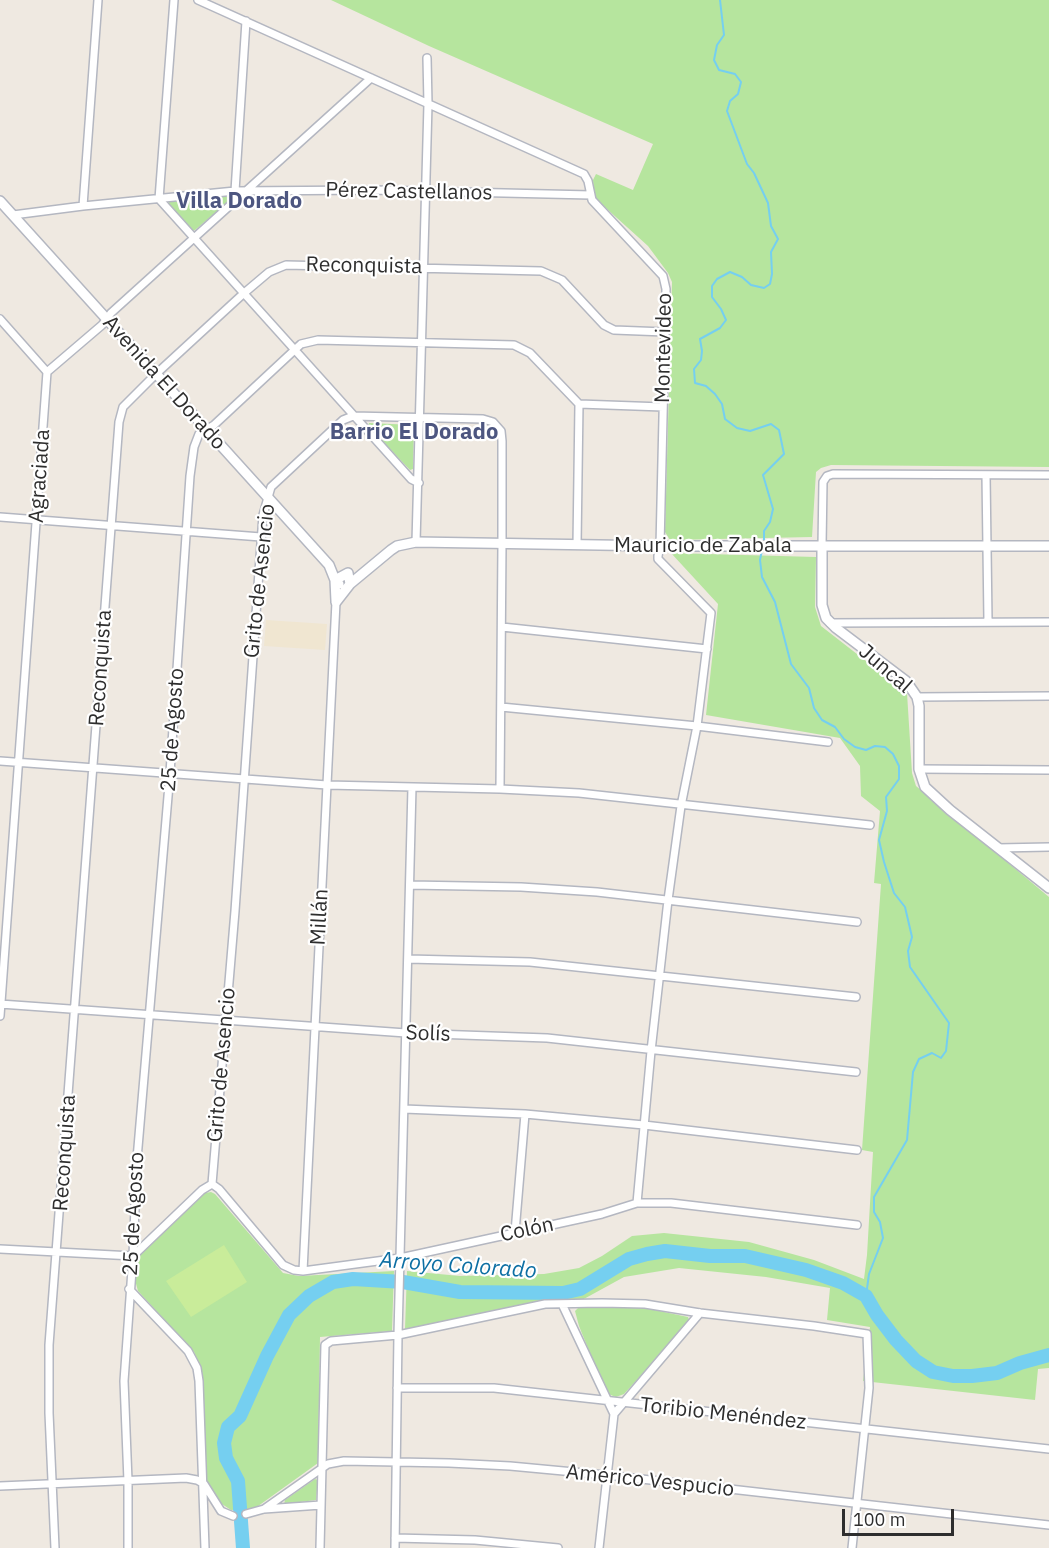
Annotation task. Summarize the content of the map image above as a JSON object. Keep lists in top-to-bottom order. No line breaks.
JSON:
{"streets":{"street":["Pérez Castellanos","Reconquista","Montevideo","Avenida El Dorado","Agraciada","Mauricio de Zabala","Grito de Asencio","Juncal","25 de Agosto","Millán","Solís","Colón","Toribio Menéndez","Américo Vespucio"]},"crossings":[["Pérez Castellanos","Montevideo"],["Pérez Castellanos","Avenida El Dorado"],["Reconquista","Montevideo"],["Reconquista","Avenida El Dorado"],["Reconquista","Solís"],["Montevideo","Mauricio de Zabala"],["Montevideo","Solís"],["Montevideo","Colón"],["Avenida El Dorado","Grito de Asencio"],["Avenida El Dorado","25 de Agosto"],["Avenida El Dorado","Millán"],["Agraciada","Solís"],["Mauricio de Zabala","Millán"],["Grito de Asencio","Solís"],["25 de Agosto","Solís"],["Millán","Solís"],["Millán","Colón"]],"districts":["Villa Dorado","Barrio El Dorado"],"water":["Arroyo Colorado"],"scale_bar":"100 m"}
